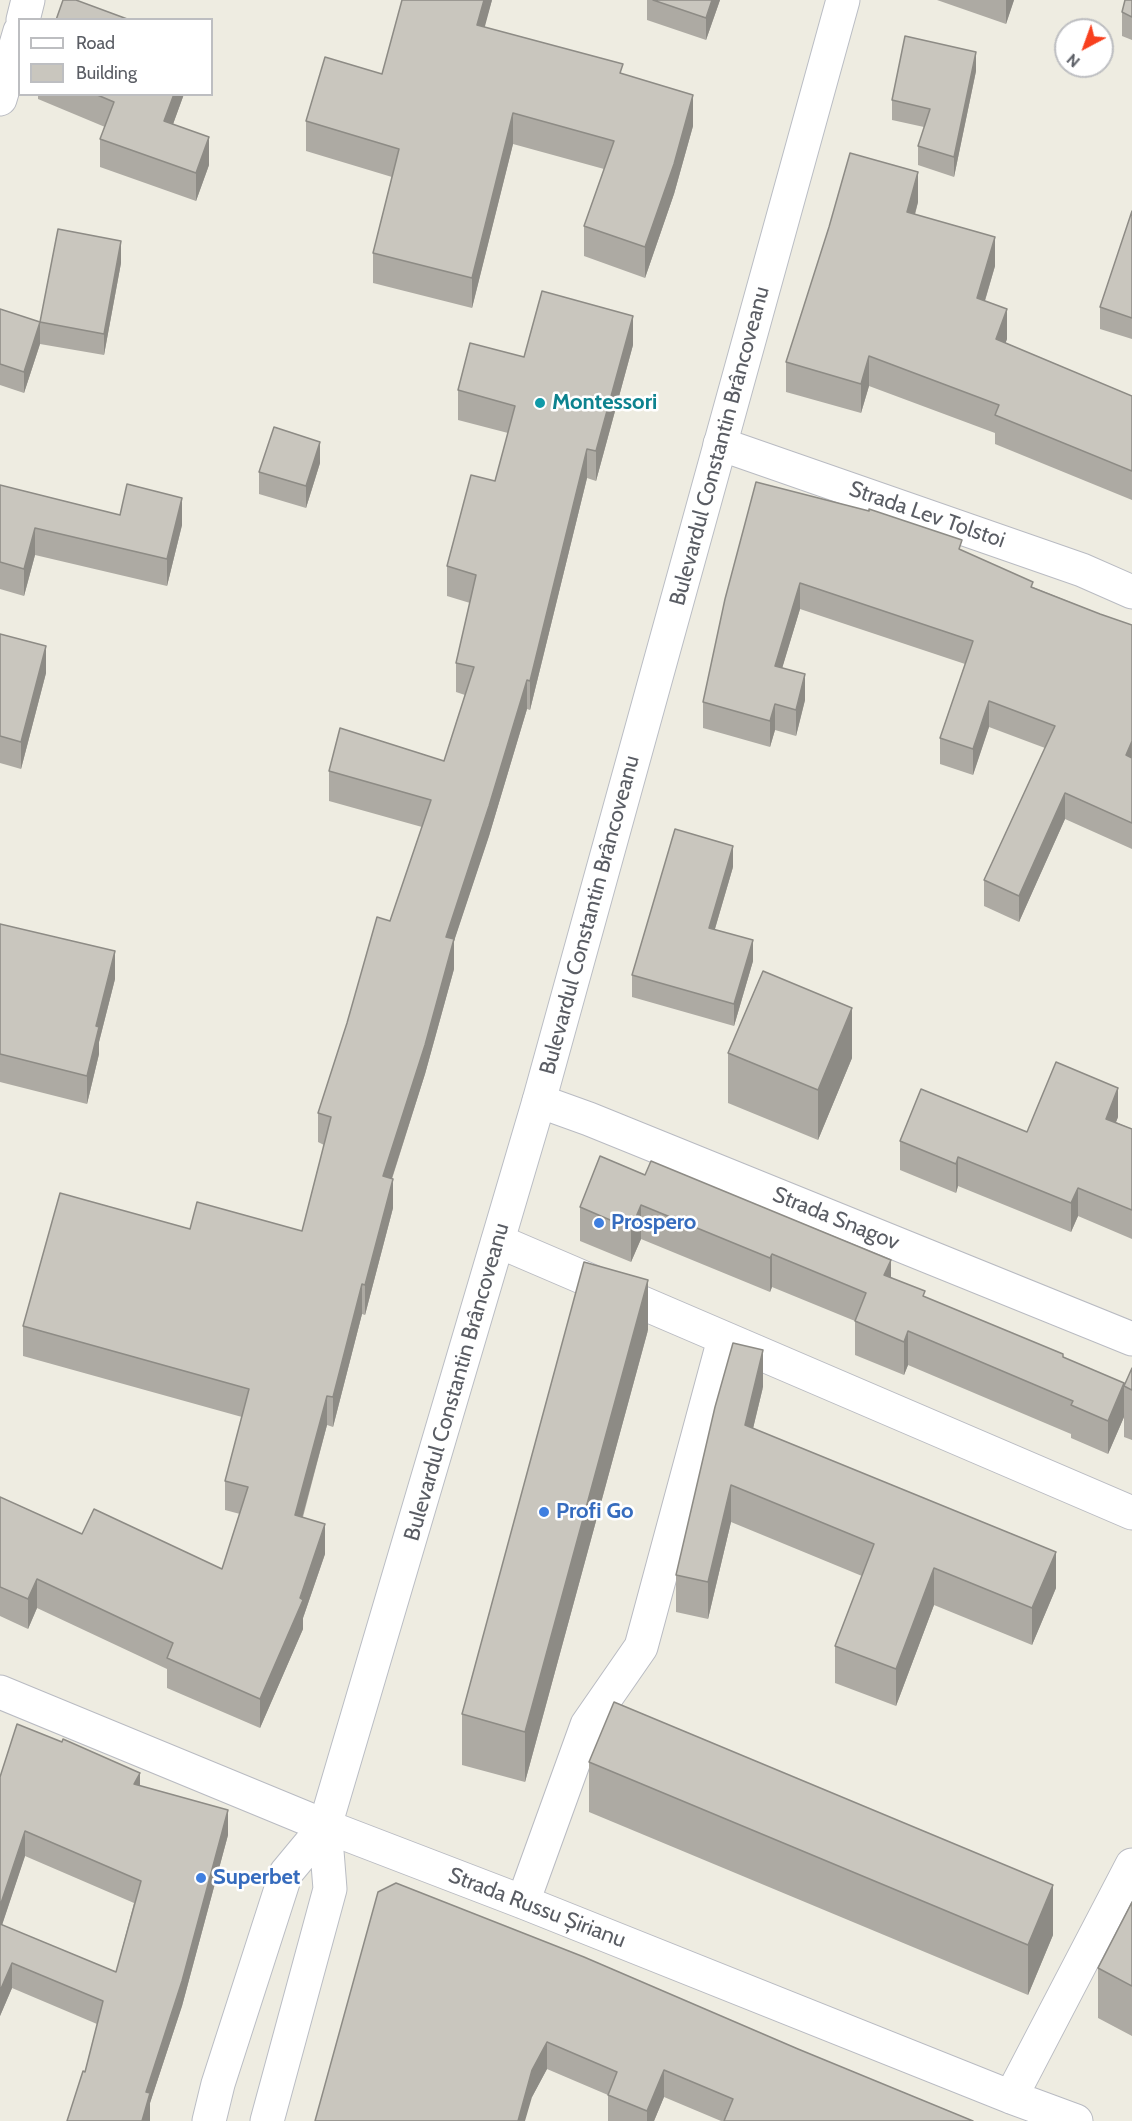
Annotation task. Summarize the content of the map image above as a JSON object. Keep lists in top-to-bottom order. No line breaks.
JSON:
{"streets":{"street":["Bulevardul Constantin Brâncoveanu","Strada Lev Tolstoi","Strada Snagov","Strada Russu Șirianu"]},"crossings":[["Bulevardul Constantin Brâncoveanu","Strada Lev Tolstoi"],["Bulevardul Constantin Brâncoveanu","Strada Snagov"],["Bulevardul Constantin Brâncoveanu","Strada Russu Șirianu"]],"places":["Montessori","Prospero","Profi Go","Superbet"],"legend":["Road","Building"],"north":"bottom left"}
